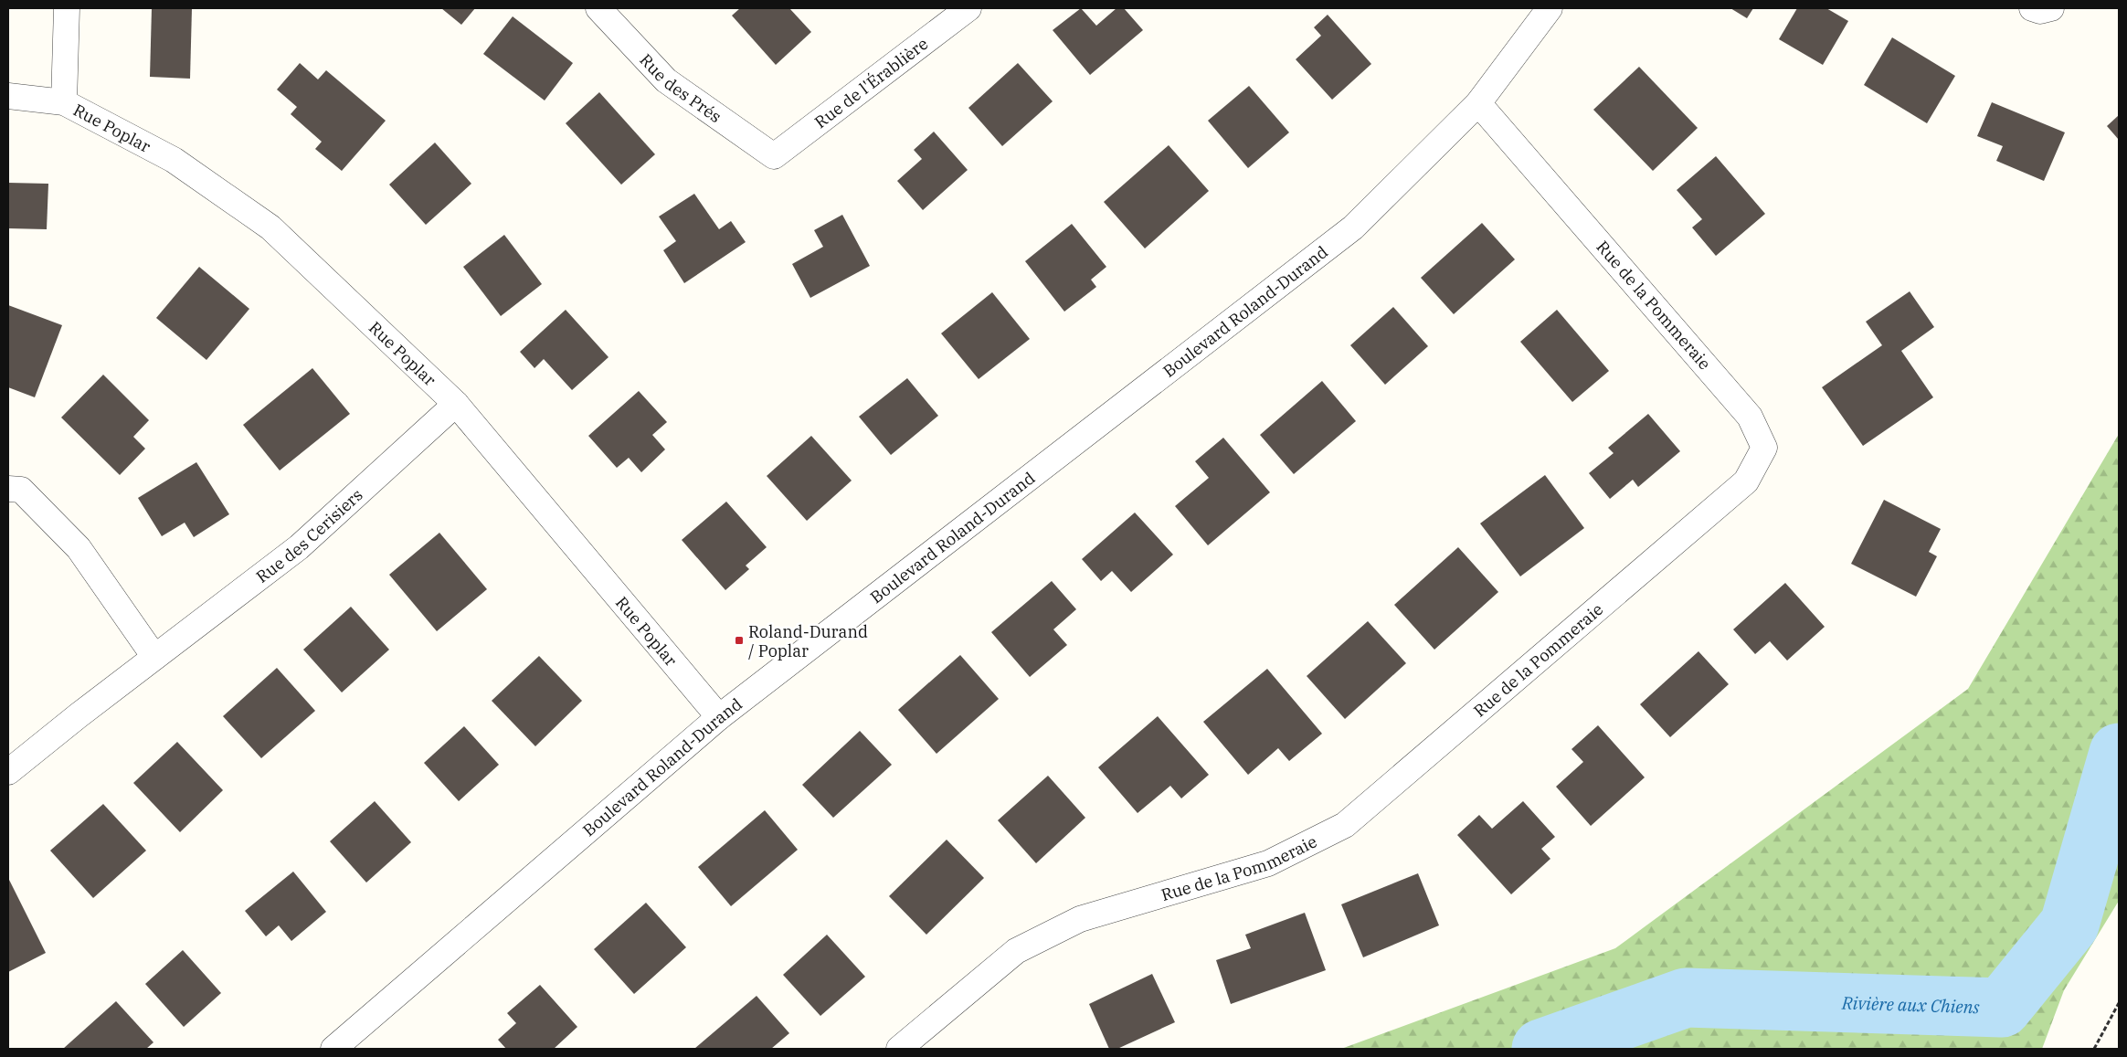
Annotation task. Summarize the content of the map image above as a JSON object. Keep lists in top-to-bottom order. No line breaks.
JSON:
{"streets":{"street":["Rue de l'Érablière","Rue des Prés","Rue Poplar","Rue de la Pommeraie","Boulevard Roland-Durand","Rue des Cerisiers"]},"crossings":[["Rue de l'Érablière","Rue des Prés"],["Rue Poplar","Boulevard Roland-Durand"],["Rue Poplar","Rue des Cerisiers"],["Rue de la Pommeraie","Boulevard Roland-Durand"]],"water":["Rivière aux Chiens"],"places":{"transit":["Roland-Durand / Poplar"]}}
